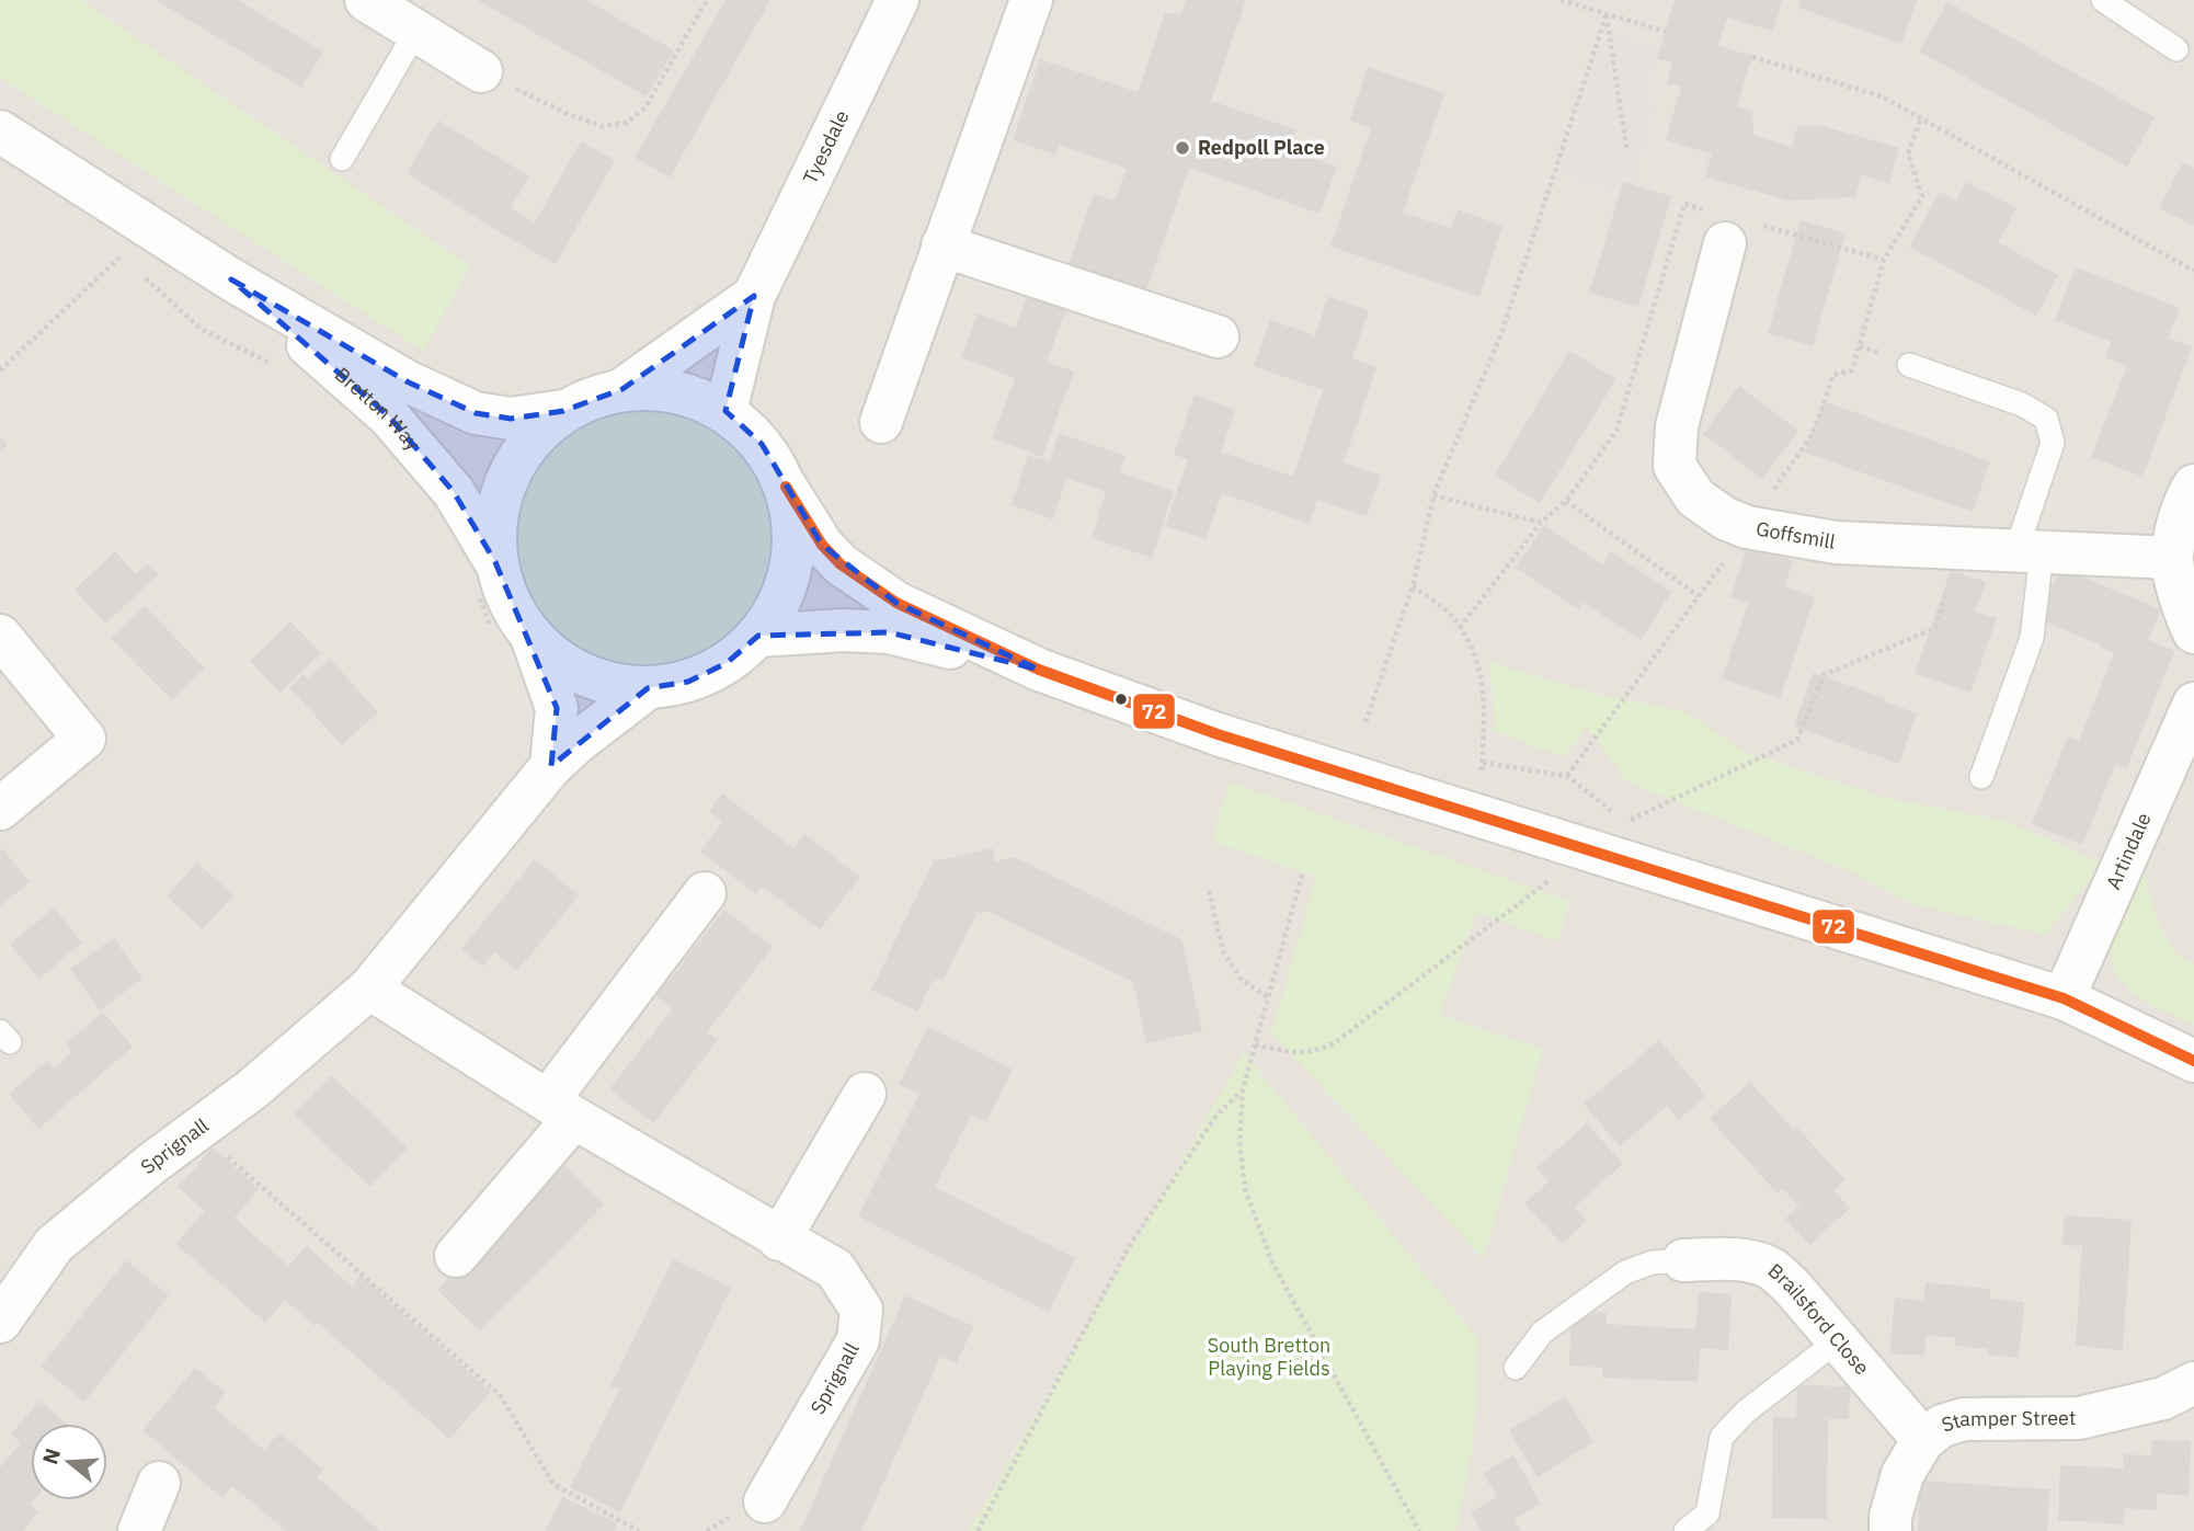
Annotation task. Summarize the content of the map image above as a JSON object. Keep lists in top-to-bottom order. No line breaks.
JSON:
{"streets":{"street":["Tyesdale","Bretton Way","Goffsmill","Artindale","Sprignall","Brailsford Close","Stamper Street"]},"crossings":[["Brailsford Close","Stamper Street"]],"parks":["South Bretton Playing Fields"],"places":["Redpoll Place"],"lines":["transit line 72"],"north":"left"}
